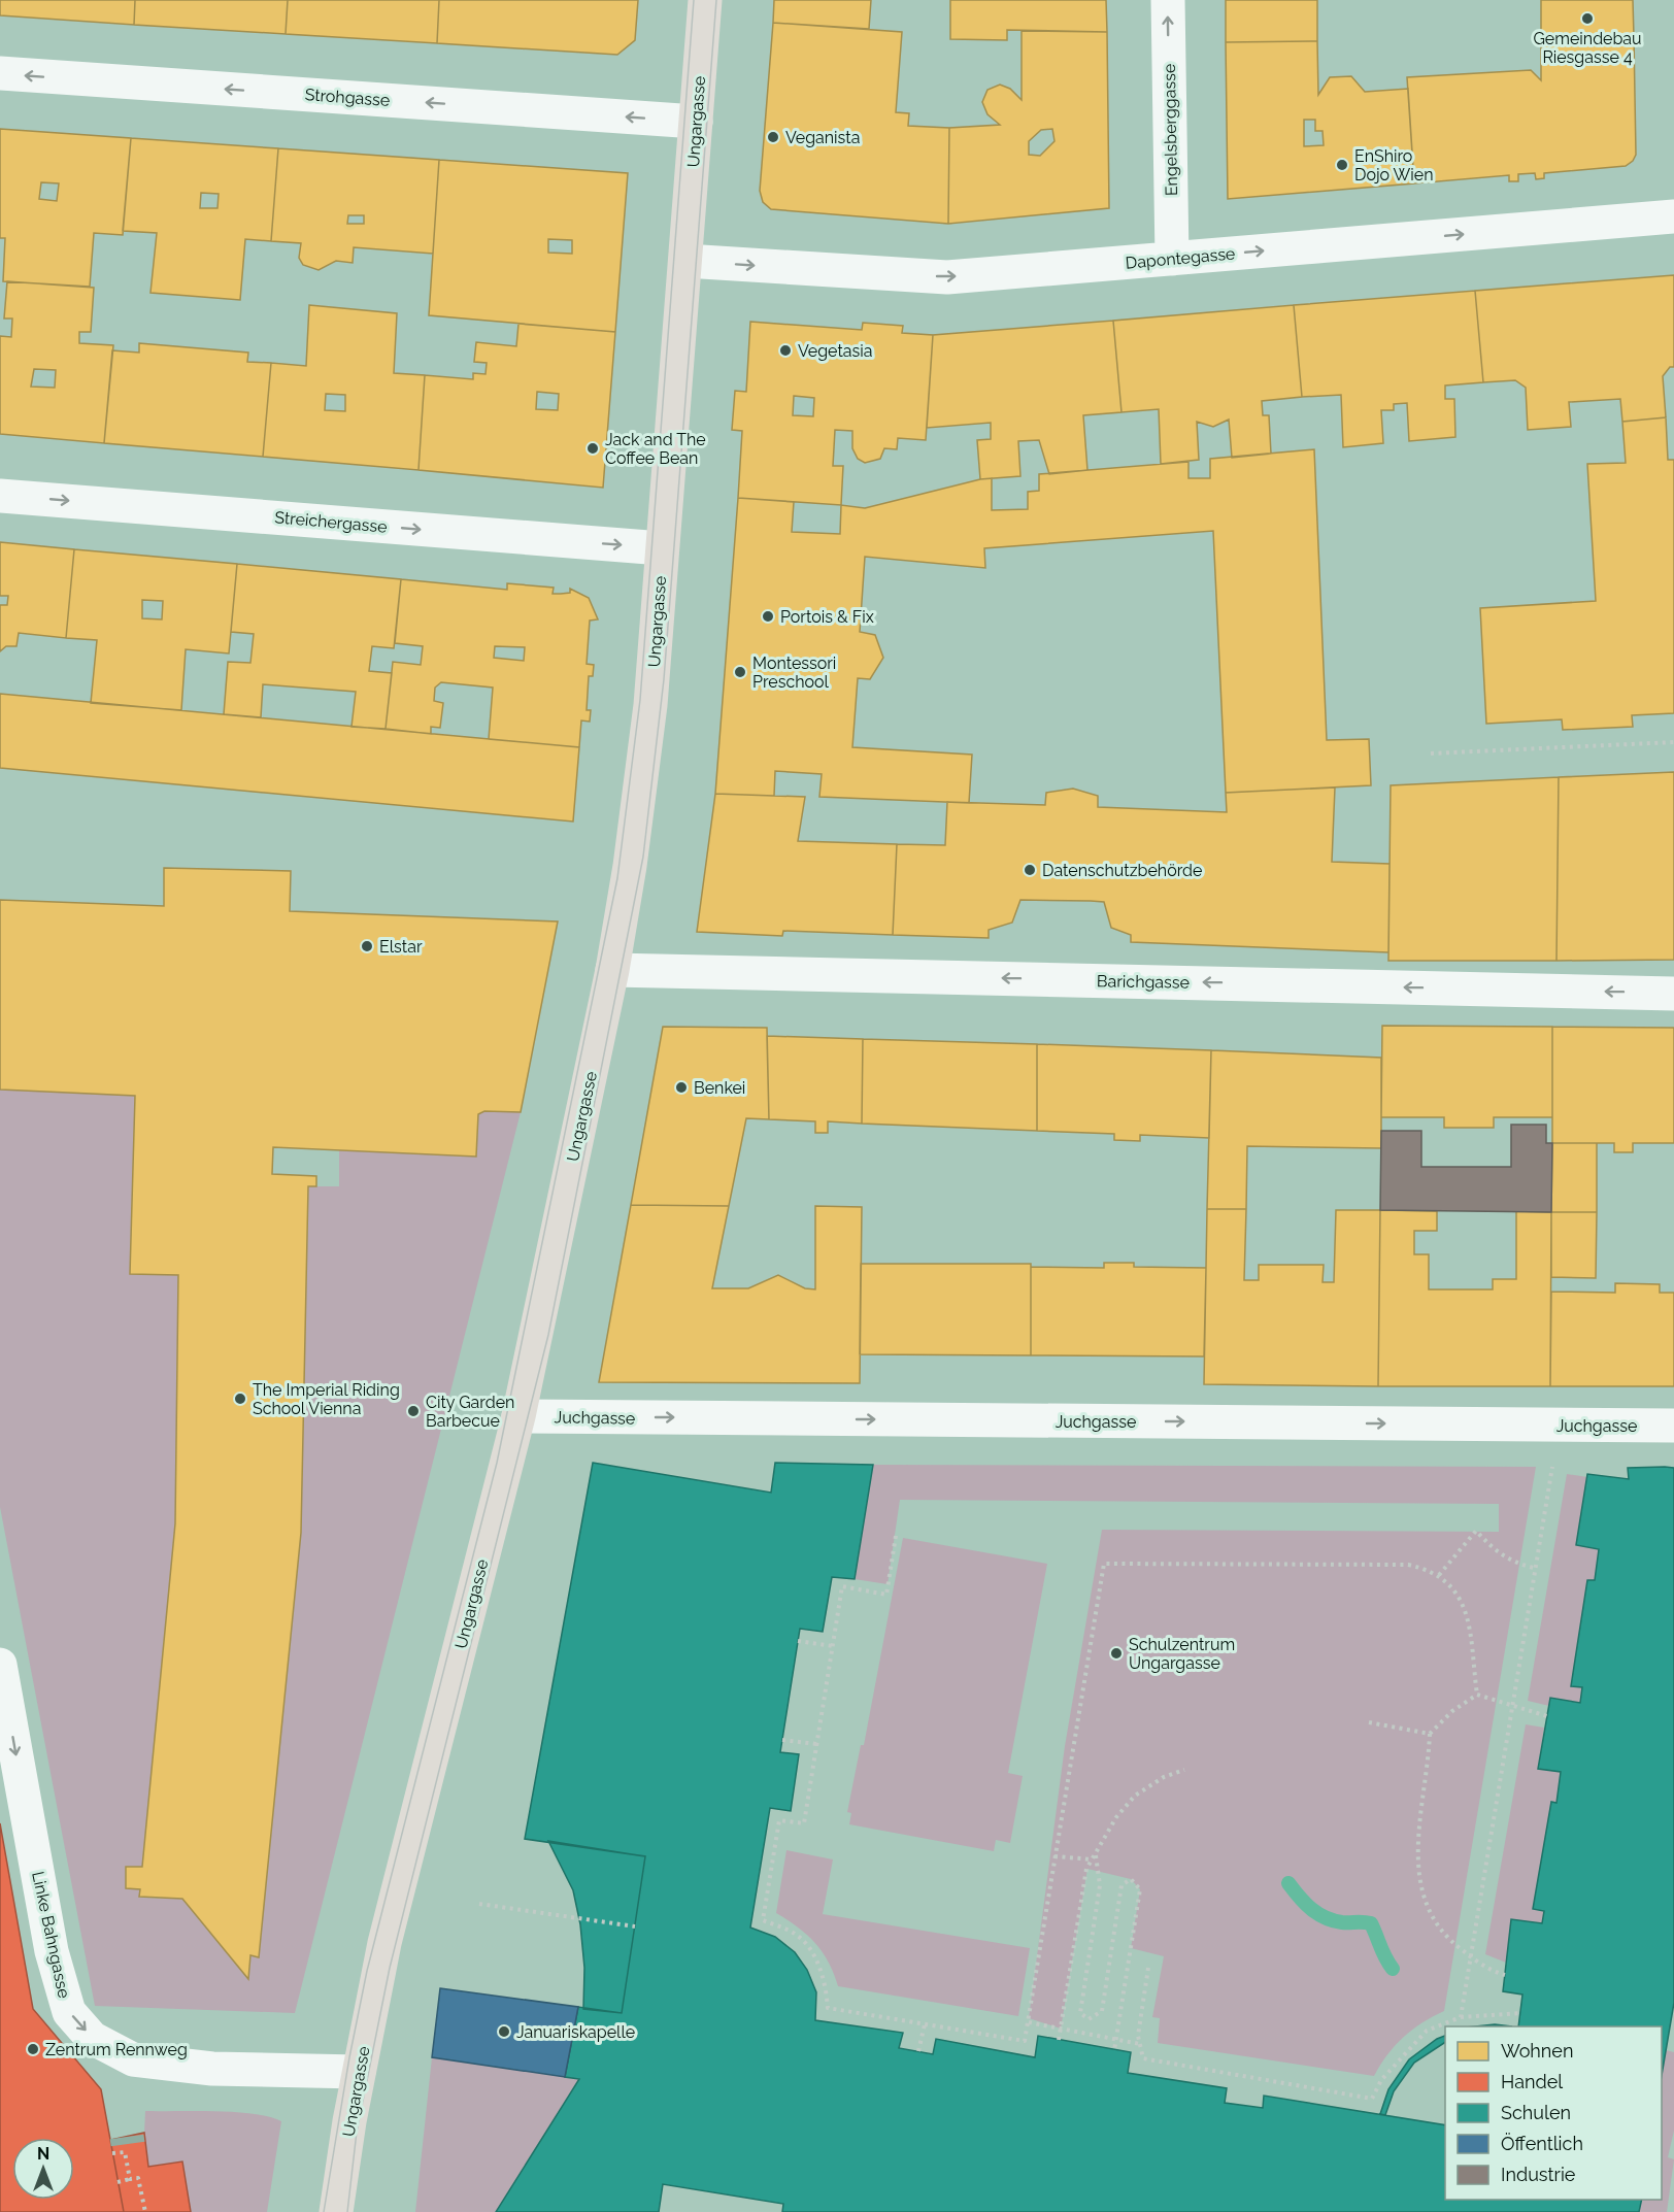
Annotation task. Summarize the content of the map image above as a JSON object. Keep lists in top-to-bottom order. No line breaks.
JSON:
{"streets":{"main road":["Ungargasse"],"street":["Strohgasse","Engelsberggasse","Dapontegasse","Streichergasse","Barichgasse","Juchgasse","Linke Bahngasse"]},"crossings":[["Strohgasse","Ungargasse"],["Ungargasse","Dapontegasse"],["Ungargasse","Streichergasse"],["Ungargasse","Barichgasse"],["Ungargasse","Juchgasse"],["Ungargasse","Linke Bahngasse"],["Engelsberggasse","Dapontegasse"]],"one_way":["Strohgasse","Engelsberggasse","Dapontegasse","Streichergasse","Barichgasse","Juchgasse","Linke Bahngasse"],"places":["Gemeindebau Riesgasse 4","Veganista","EnShiro Dojo Wien","Vegetasia","Jack and The Coffee Bean","Portois & Fix","Montessori Preschool","Datenschutzbehörde","Elstar","Benkei","The Imperial Riding School Vienna","City Garden Barbecue","Schulzentrum Ungargasse","Januariskapelle","Zentrum Rennweg"],"legend":["Wohnen","Handel","Schulen","Öffentlich","Industrie"],"north":"top"}
